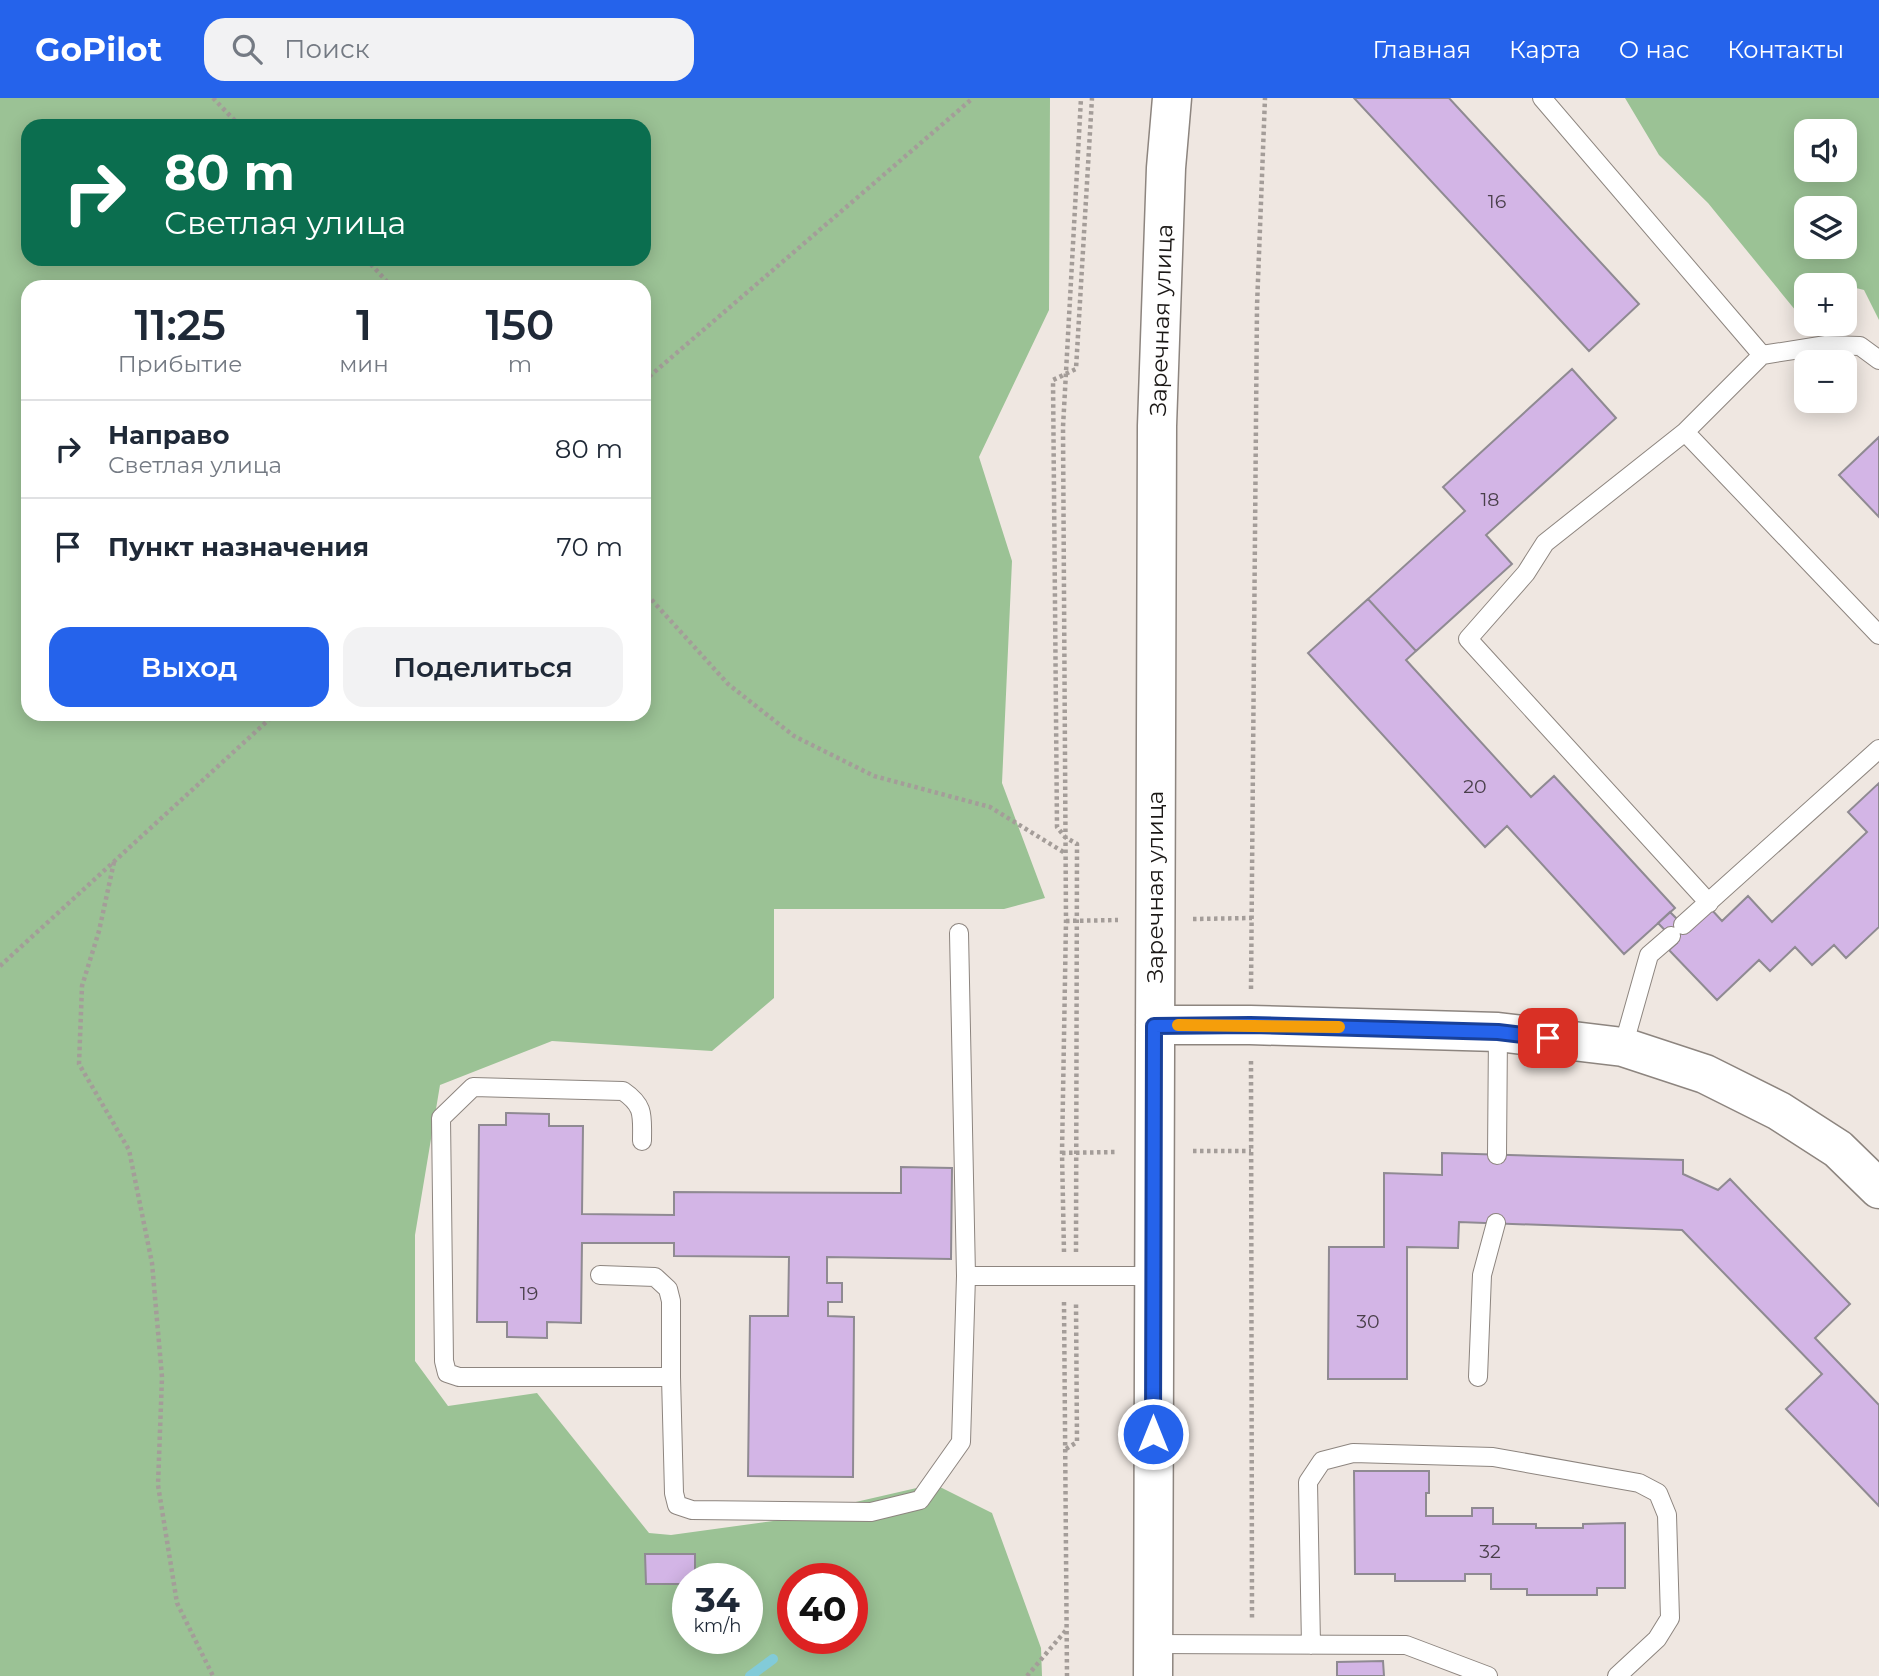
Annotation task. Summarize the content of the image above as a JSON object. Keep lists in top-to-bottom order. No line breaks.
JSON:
{"streets":{"street":["Заречная улица"]},"house_numbers":["16","18","20","19","30","32"],"page":{"header":"GoPilot","search":"Поиск","nav":["Главная","Карта","О нас","Контакты"],"map_buttons":["+","−"],"turn":["80 m","Светлая улица"],"eta":["11:25","Прибытие","1","мин","150","m"],"list":[{"name":"Направо","note":"Светлая улица","value":"80 m"},{"name":"Пункт назначения","value":"70 m"}],"buttons":["Выход","Поделиться"],"speed":"34 km/h","limit":"40"}}
